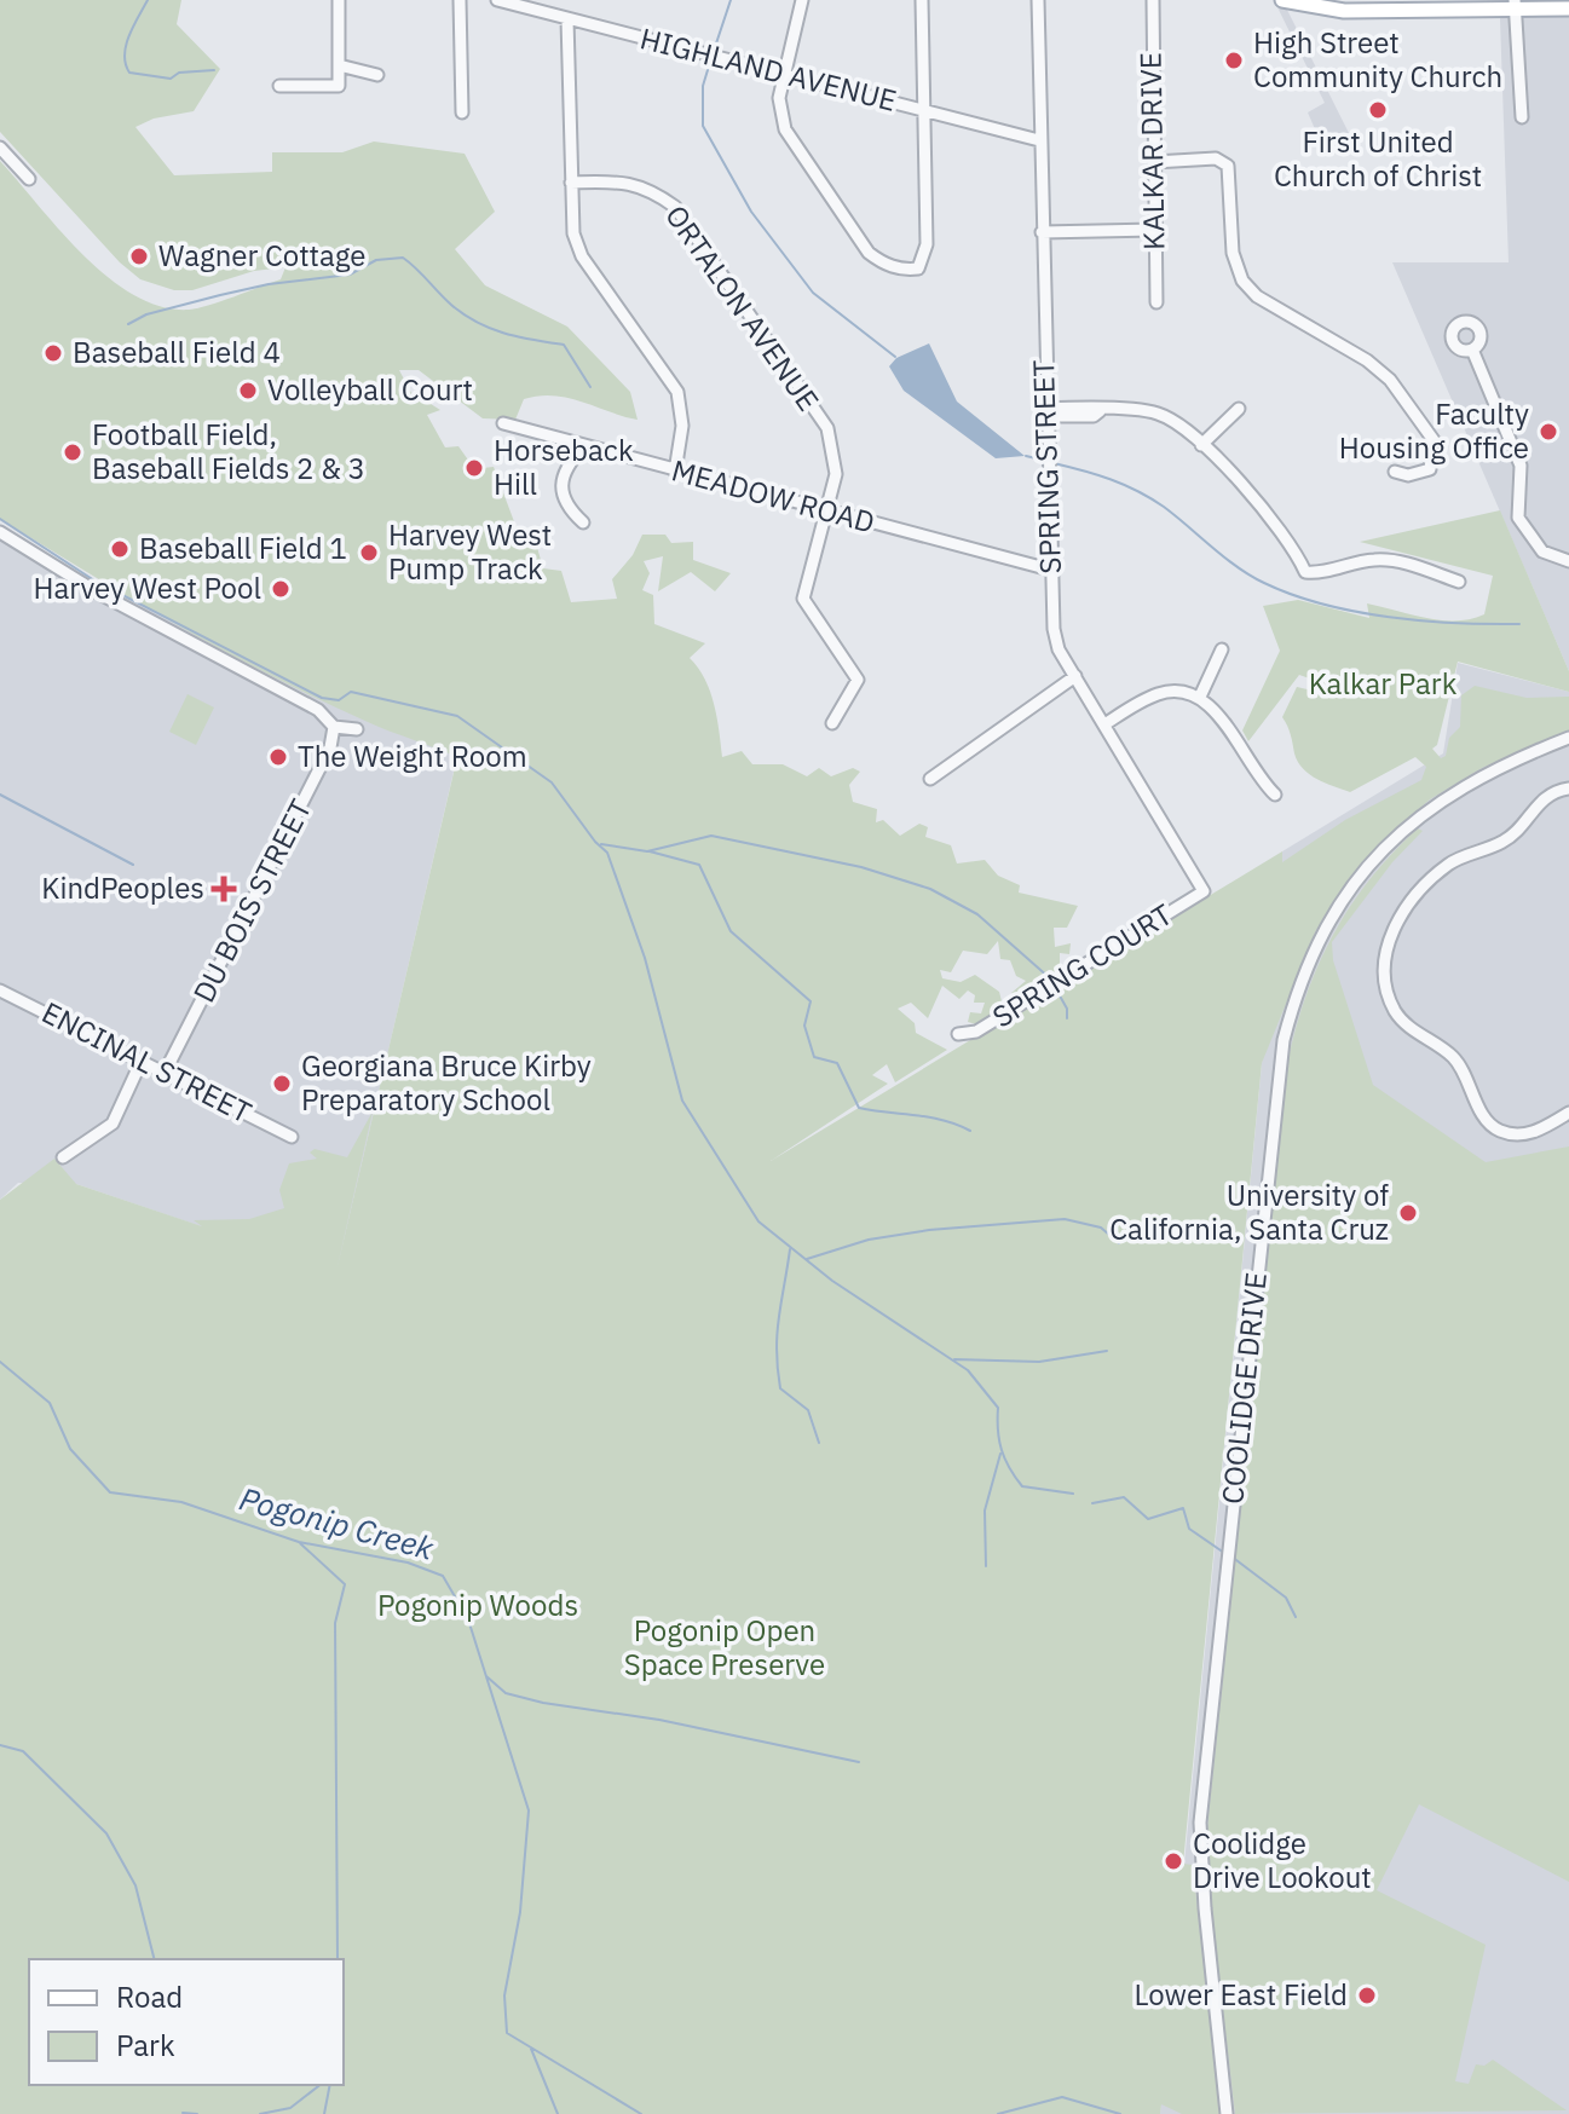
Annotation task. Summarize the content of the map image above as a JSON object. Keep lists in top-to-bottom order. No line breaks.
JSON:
{"streets":{"street":["HIGHLAND AVENUE","KALKAR DRIVE","ORTALON AVENUE","SPRING STREET","MEADOW ROAD","DU BOIS STREET","SPRING COURT","ENCINAL STREET","COOLIDGE DRIVE"]},"crossings":[["HIGHLAND AVENUE","SPRING STREET"],["ORTALON AVENUE","MEADOW ROAD"],["SPRING STREET","MEADOW ROAD"],["SPRING STREET","SPRING COURT"],["DU BOIS STREET","ENCINAL STREET"]],"water":["Pogonip Creek"],"parks":["Kalkar Park","Pogonip Woods","Pogonip Open Space Preserve"],"places":{"other":["High Street Community Church","First United Church of Christ","Wagner Cottage","Baseball Field 4","Volleyball Court","Faculty Housing Office","Football Field, Baseball Fields 2 & 3","Horseback Hill","Baseball Field 1","Harvey West Pump Track","Harvey West Pool","The Weight Room","Georgiana Bruce Kirby Preparatory School","University of California, Santa Cruz","Coolidge Drive Lookout","Lower East Field"],"health":["KindPeoples"]},"legend":["Road","Park"]}
